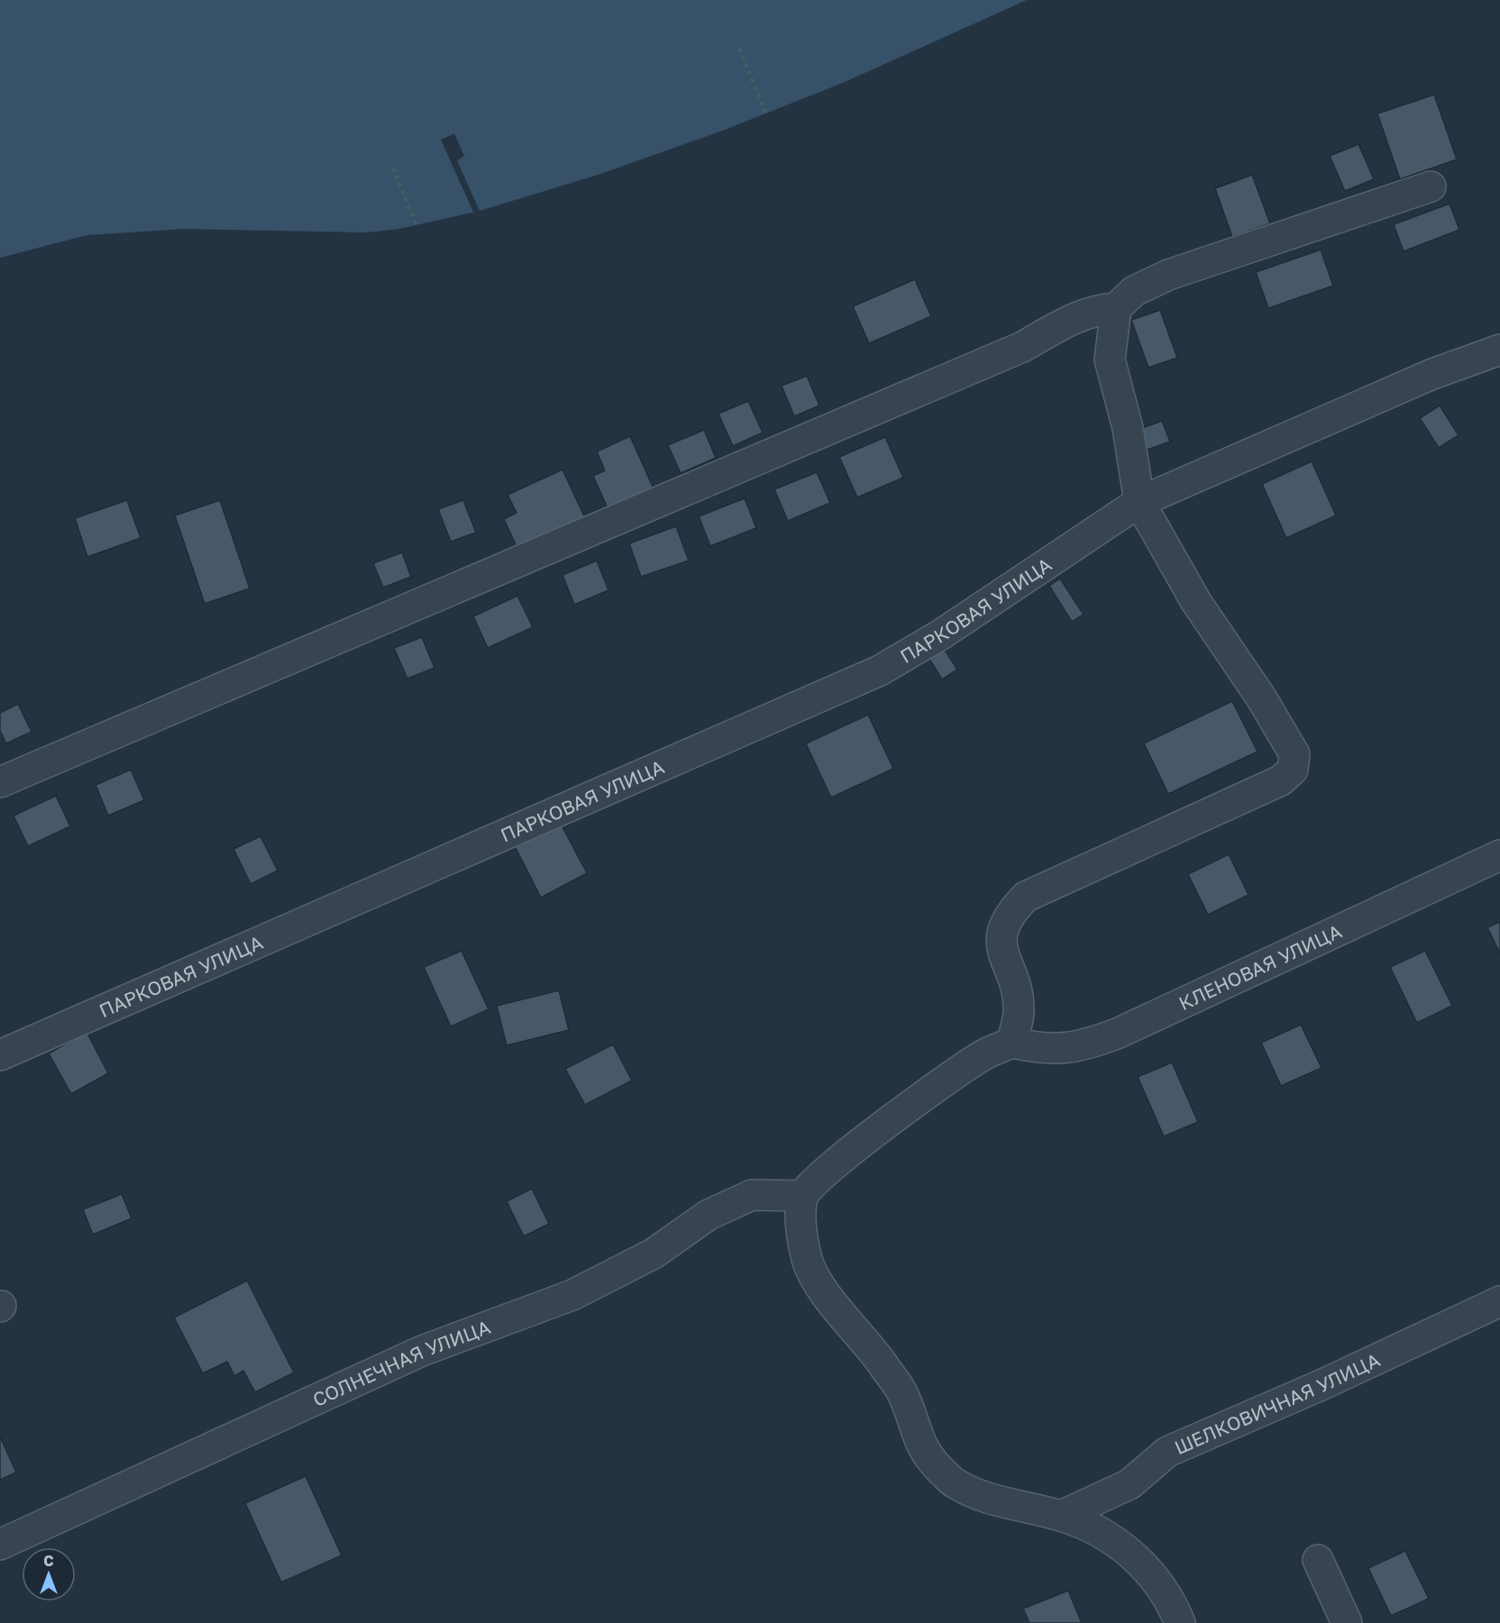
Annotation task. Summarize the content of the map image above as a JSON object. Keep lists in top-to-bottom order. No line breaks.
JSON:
{"streets":{"street":["ПАРКОВАЯ УЛИЦА","КЛЕНОВАЯ УЛИЦА","СОЛНЕЧНАЯ УЛИЦА","ШЕЛКОВИЧНАЯ УЛИЦА"]},"north":"top"}
